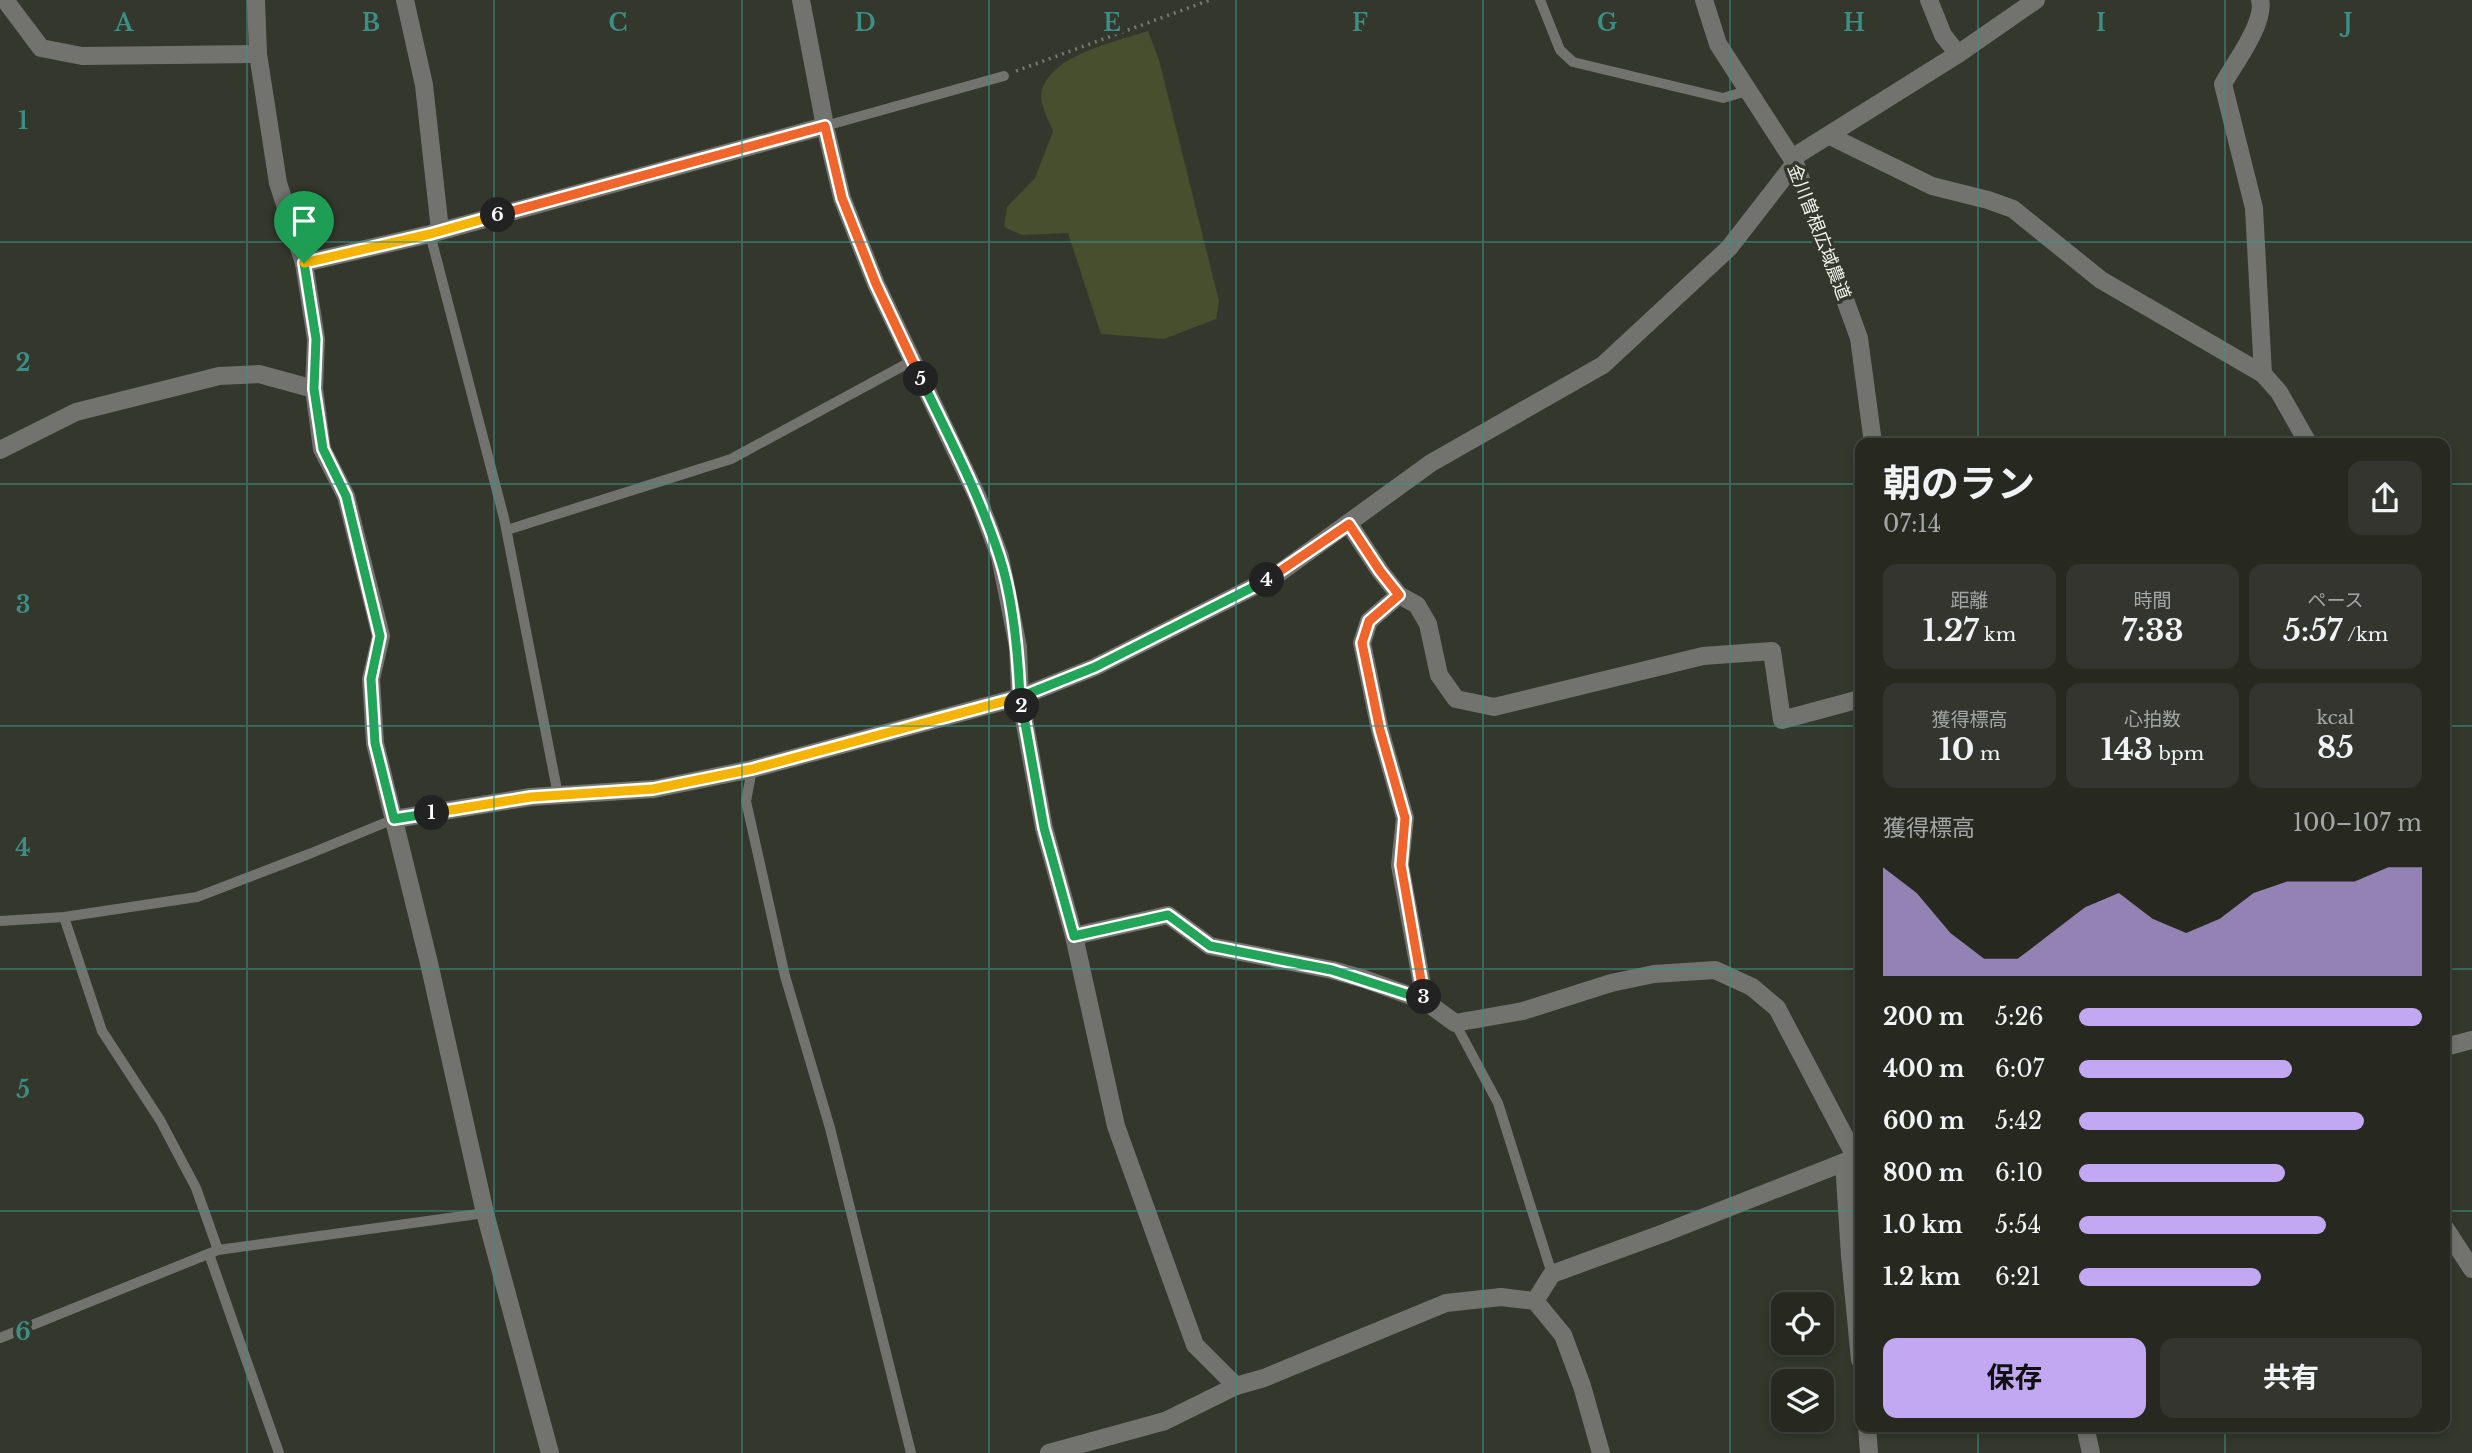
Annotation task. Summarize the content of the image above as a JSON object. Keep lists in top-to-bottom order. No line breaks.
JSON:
{"streets":{"street":["金川曽根広域農道"]},"page":{"pins":["6","5","4","2","1","3"],"heading":["朝のラン","07:14"],"stats":[["距離","1.27 km"],["時間","7:33"],["ペース","5:57 /km"],["獲得標高","10 m"],["心拍数","143 bpm"],["kcal","85"]],"chart":["獲得標高","100–107 m"],"list":[{"name":"200 m","note":"5:26"},{"name":"400 m","note":"6:07"},{"name":"600 m","note":"5:42"},{"name":"800 m","note":"6:10"},{"name":"1.0 km","note":"5:54"},{"name":"1.2 km","note":"6:21"}],"buttons":["保存","共有"]},"grid":{"columns":["A","B","C","D","E","F","G","H","I","J"],"rows":["1","2","3","4","5","6"]}}
